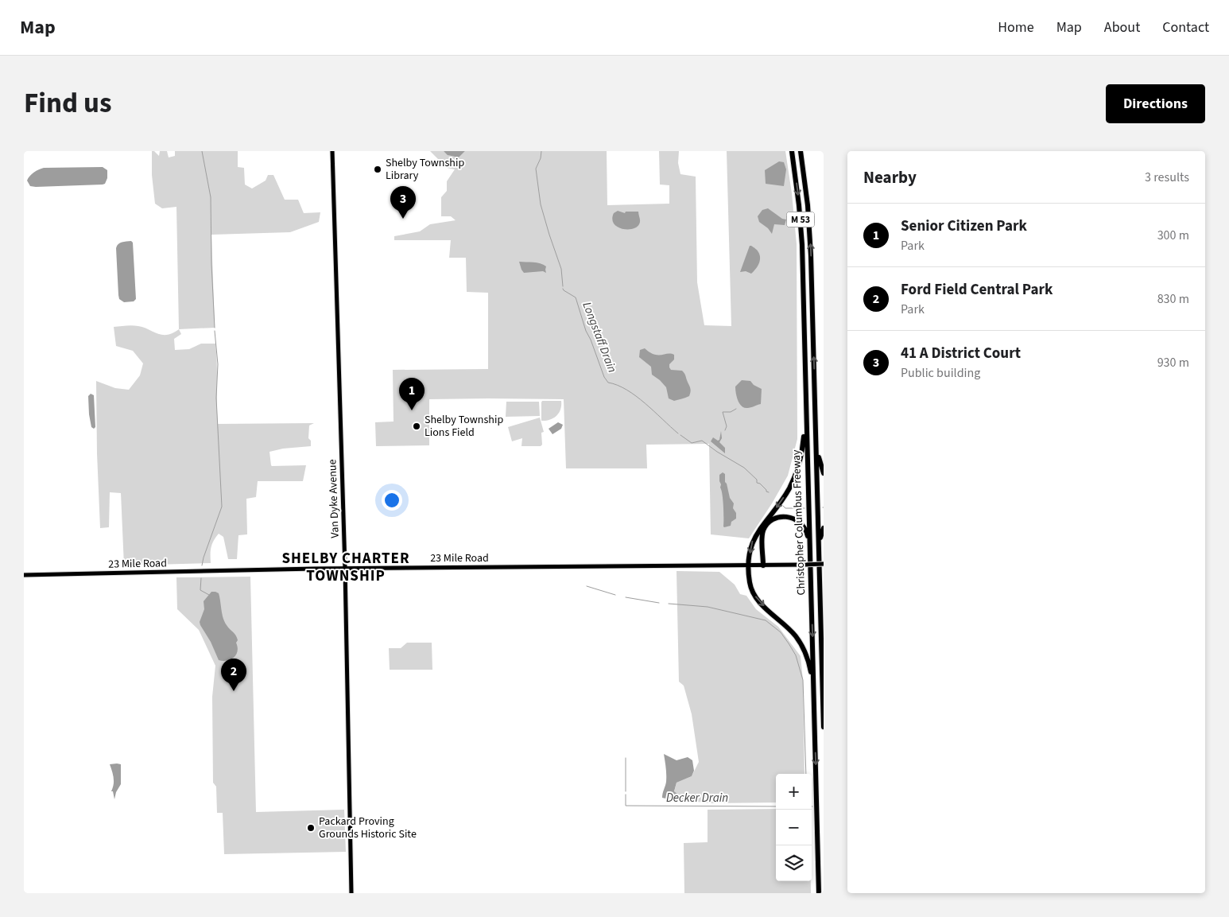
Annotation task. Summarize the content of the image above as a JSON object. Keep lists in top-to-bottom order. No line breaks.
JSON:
{"streets":{"highway":["M 53","Christopher Columbus Freeway"],"main road":["Van Dyke Avenue","23 Mile Road"]},"crossings":[["Van Dyke Avenue","23 Mile Road"]],"districts":["SHELBY CHARTER TOWNSHIP"],"water":["Longstaff Drain","Decker Drain"],"places":["Shelby Township Library","Shelby Township Lions Field","Packard Proving Grounds Historic Site"],"page":{"header":"Map","nav":["Home","Map","About","Contact"],"title":"Find us","buttons":"Directions","heading":["Nearby","3 results"],"pins":["3","1","2"],"list":[{"mark":"1","name":"Senior Citizen Park","note":"Park","value":"300 m"},{"mark":"2","name":"Ford Field Central Park","note":"Park","value":"830 m"},{"mark":"3","name":"41 A District Court","note":"Public building","value":"930 m"}],"map_buttons":["+","−"]}}
